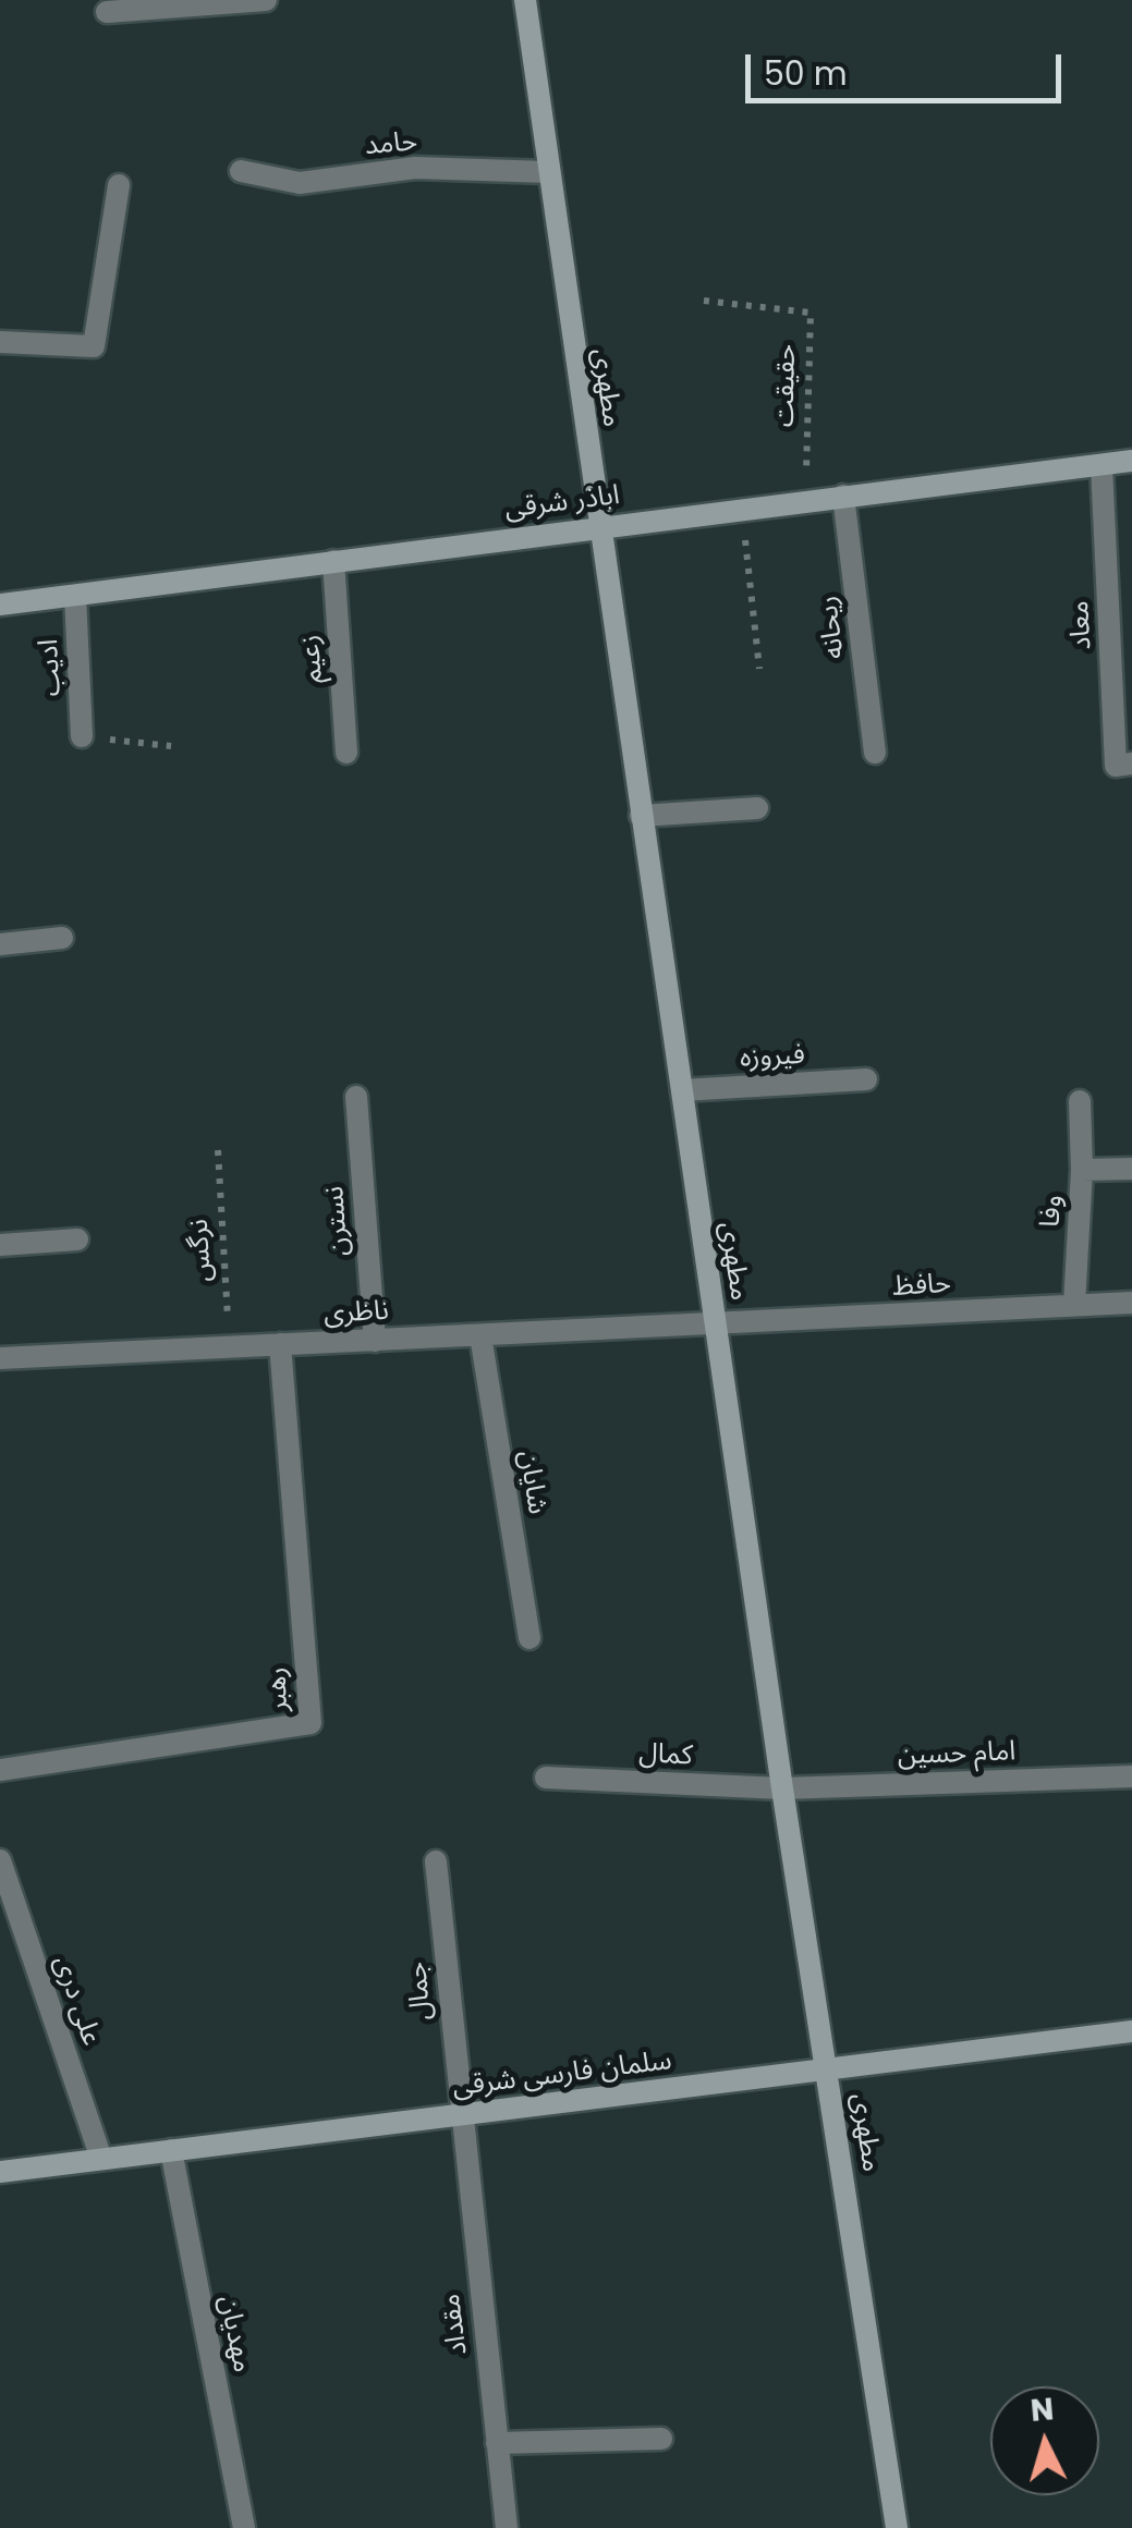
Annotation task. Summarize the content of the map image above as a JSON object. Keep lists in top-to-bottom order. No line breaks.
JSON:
{"streets":{"street":["حامد","مطهری","اباذر شرقی","معاد","ریحانه","زعیم","ادیب","فیروزه","وفا","نسترن","حافظ","ناظری","شایان","رهبر","امام حسین","کمال","جمال","علی دری","سلمان فارسی شرقی","مقداد","مهدیان"],"path":["حقیقت","نرگس"]},"crossings":[["حامد","مطهری"],["حقیقت","اباذر شرقی"],["مطهری","اباذر شرقی"],["مطهری","فیروزه"],["مطهری","حافظ"],["مطهری","ناظری"],["مطهری","امام حسین"],["مطهری","کمال"],["مطهری","سلمان فارسی شرقی"],["اباذر شرقی","معاد"],["اباذر شرقی","ریحانه"],["اباذر شرقی","زعیم"],["اباذر شرقی","ادیب"],["وفا","حافظ"],["نسترن","ناظری"],["نرگس","ناظری"],["حافظ","ناظری"],["ناظری","شایان"],["ناظری","رهبر"],["امام حسین","کمال"],["جمال","سلمان فارسی شرقی"],["جمال","مقداد"],["علی دری","سلمان فارسی شرقی"],["سلمان فارسی شرقی","مقداد"],["سلمان فارسی شرقی","مهدیان"]],"scale_bar":"50 m","north":"top"}
